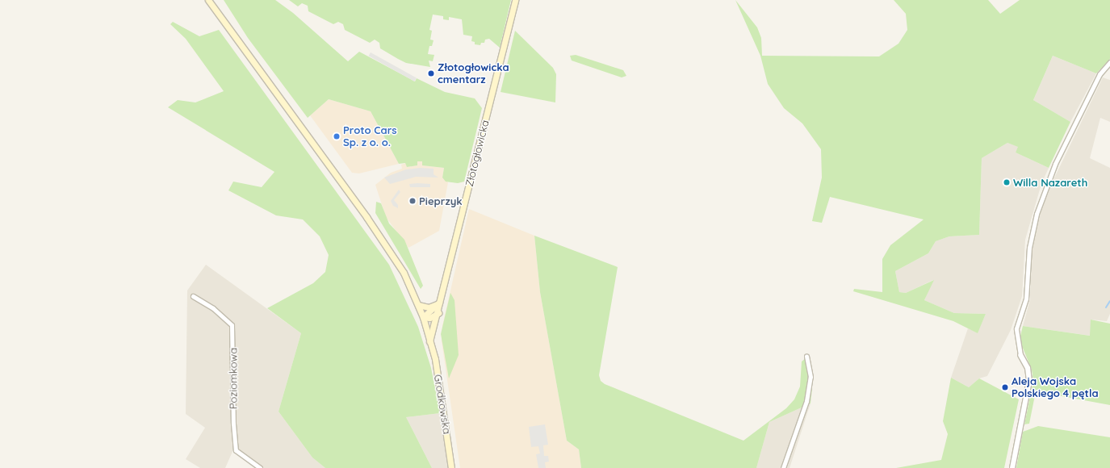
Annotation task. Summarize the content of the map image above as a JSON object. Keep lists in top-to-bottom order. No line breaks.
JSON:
{"streets":{"main road":["Złotogłowicka","Grodkowska"],"street":["Poziomkowa"]},"crossings":[["Złotogłowicka","Grodkowska"]],"places":["Złotogłowicka cmentarz","Proto Cars Sp. z o. o.","Willa Nazareth","Pieprzyk","Aleja Wojska Polskiego 4 pętla"]}
